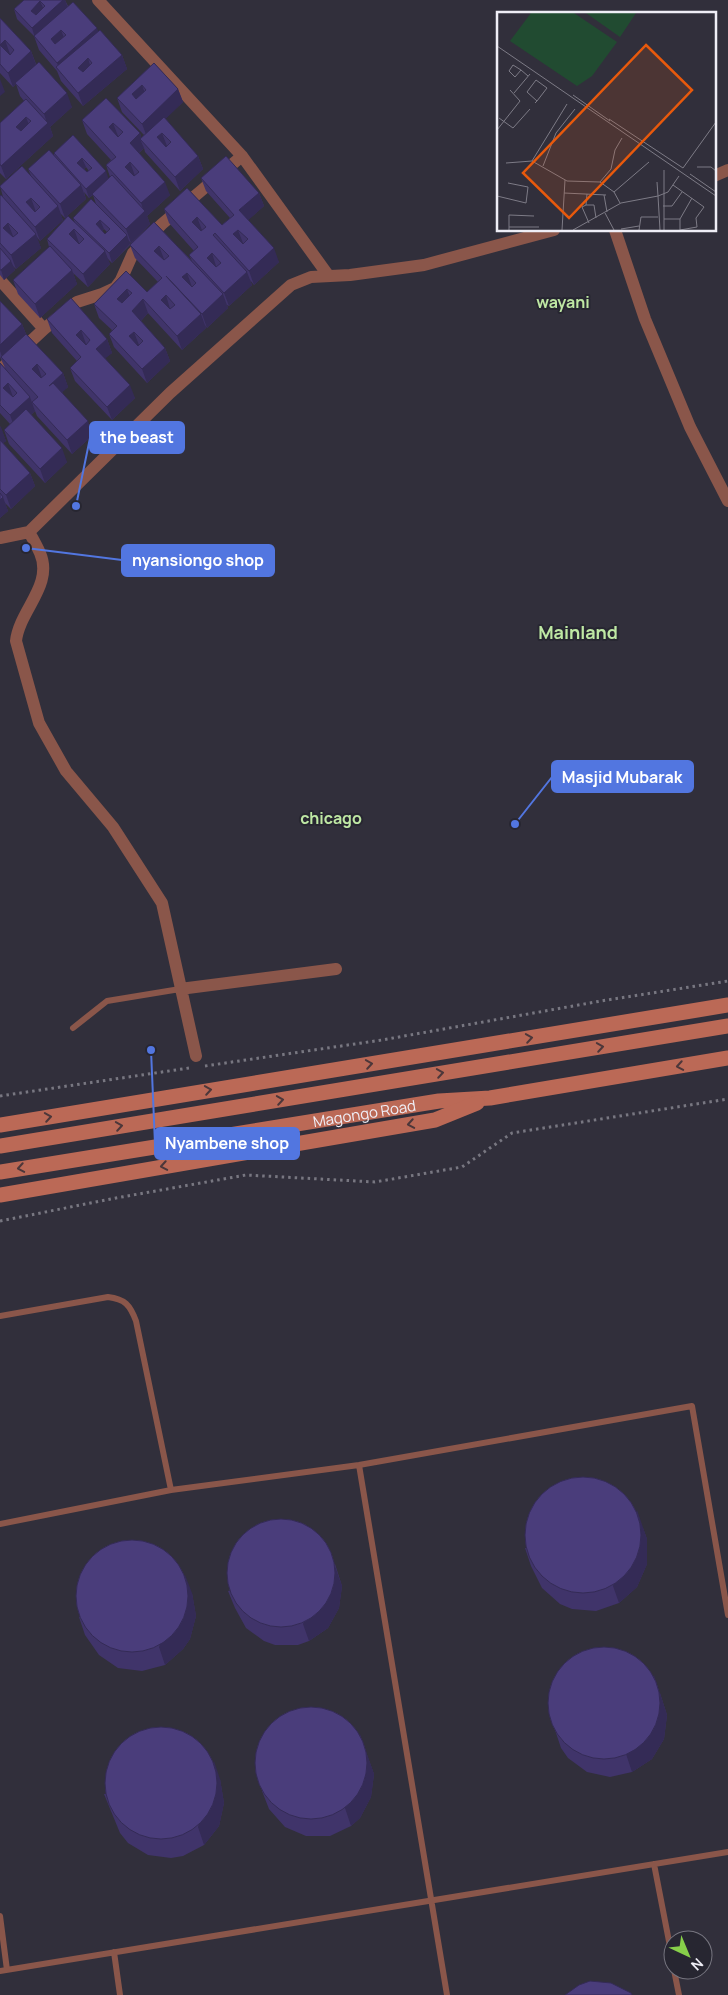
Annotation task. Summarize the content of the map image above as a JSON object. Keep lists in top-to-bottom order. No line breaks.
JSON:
{"streets":{"main road":["Magongo Road"]},"districts":["wayani","Mainland","chicago"],"places":["the beast","nyansiongo shop","Masjid Mubarak","Nyambene shop"],"north":"bottom right"}
